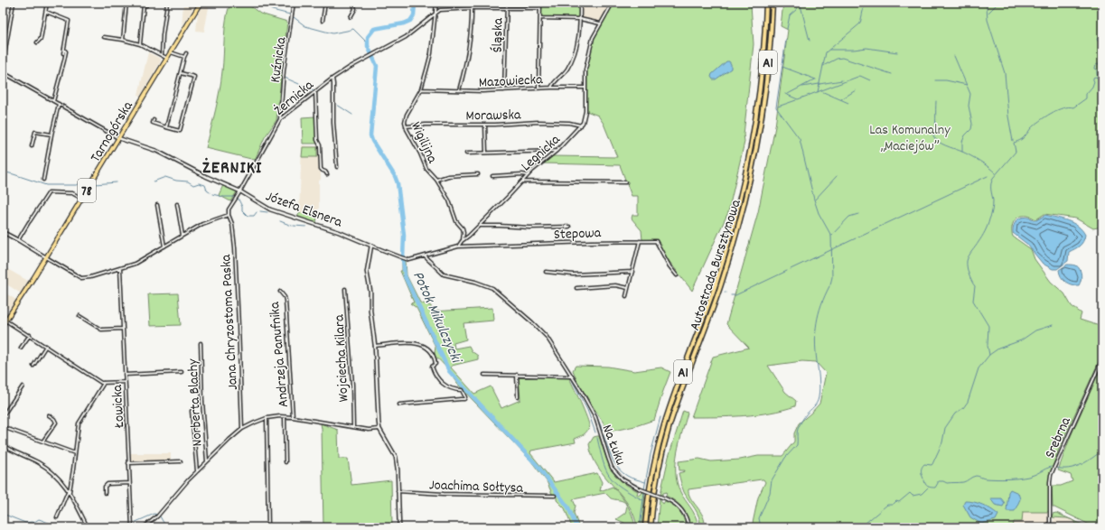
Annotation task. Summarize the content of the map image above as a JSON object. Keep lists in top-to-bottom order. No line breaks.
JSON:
{"streets":{"highway":["A1","Autostrada Bursztynowa"],"main road":["Tarnogórska","78"],"street":["Śląska","Kuźnicka","Mazowiecka","Żernicka","Morawska","Wigilijna","Legnicka","Józefa Elsnera","Stepowa","Jana Chryzostoma Paska","Andrzeja Panufnika","Wojciecha Kilara","Norberta Blachy","Łowicka","Srebrna","Na Łuku","Joachima Sołtysa"]},"crossings":[["Śląska","Mazowiecka"],["Śląska","Żernicka"],["Kuźnicka","Żernicka"],["Mazowiecka","Wigilijna"],["Żernicka","Wigilijna"],["Żernicka","Józefa Elsnera"],["Żernicka","Jana Chryzostoma Paska"],["Morawska","Wigilijna"],["Morawska","Legnicka"],["Tarnogórska","Józefa Elsnera"],["Wigilijna","Legnicka"],["Legnicka","Stepowa"],["Józefa Elsnera","Na Łuku"]],"districts":["ŻERNIKI"],"water":["Potok Mikulczycki"],"parks":["Las Komunalny „Maciejów”"]}
